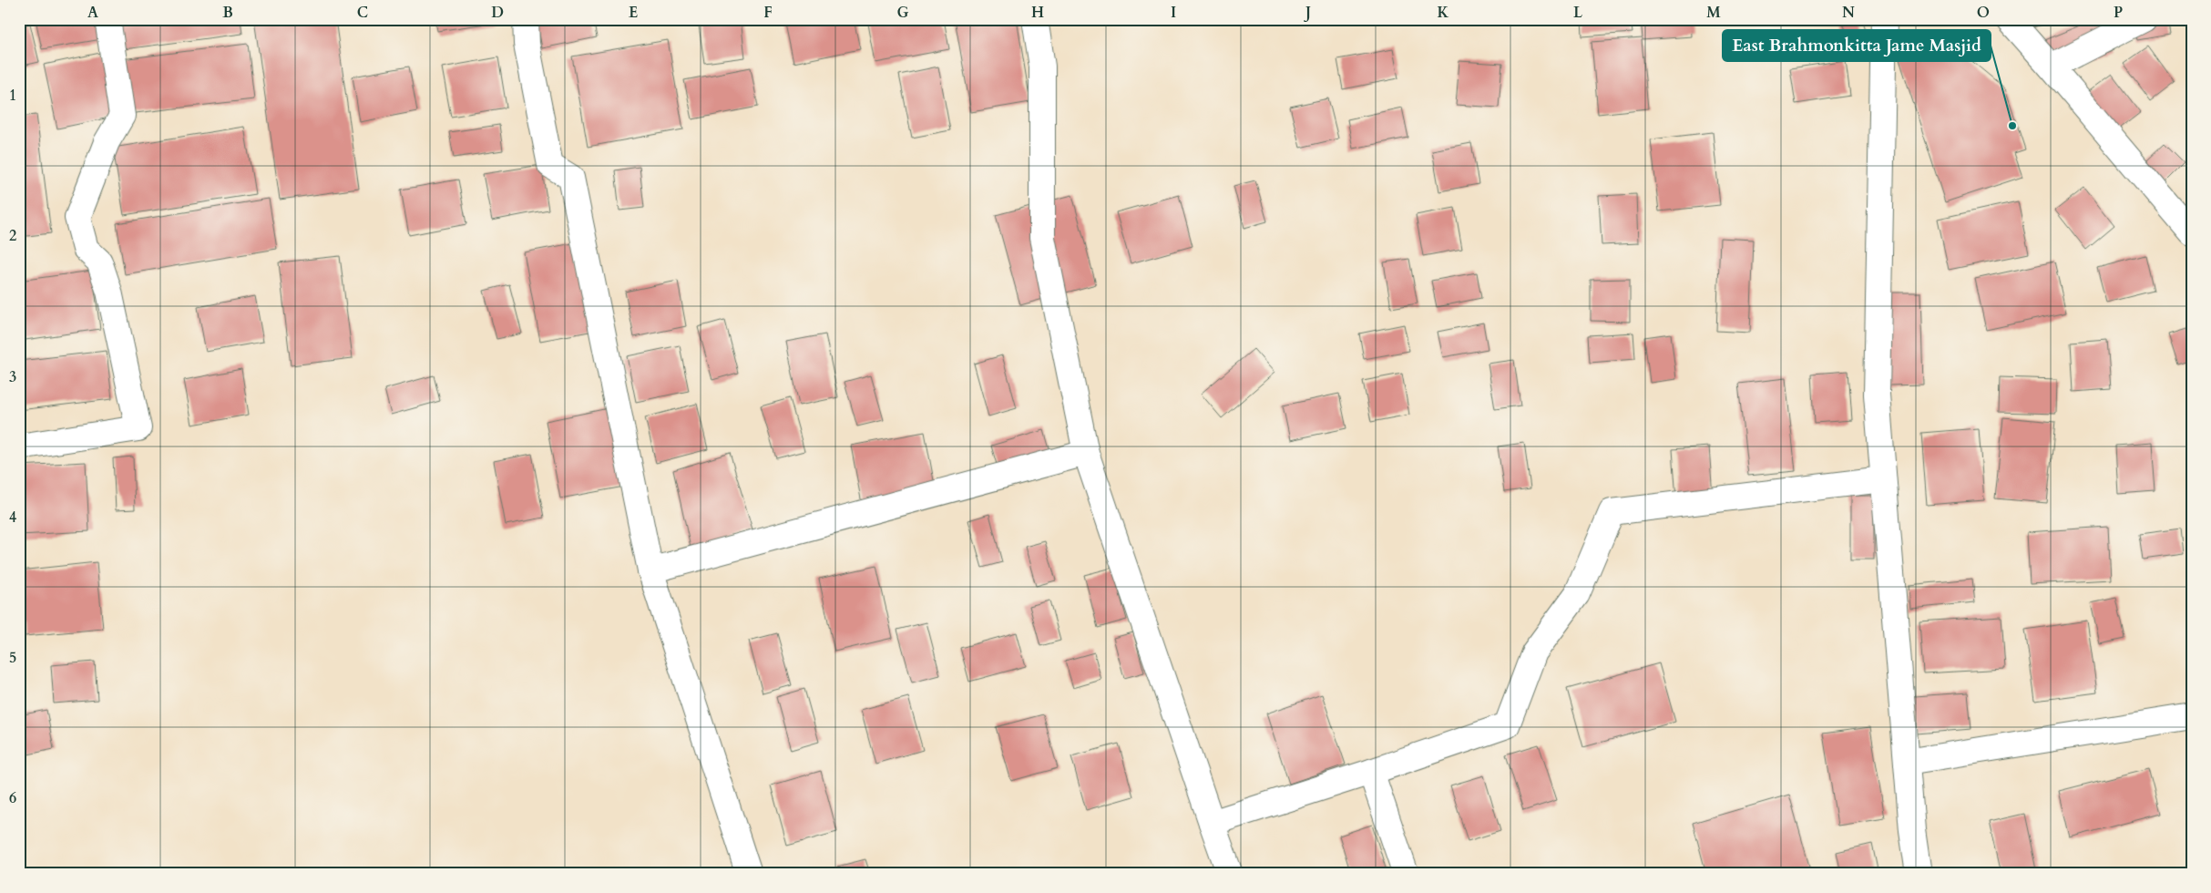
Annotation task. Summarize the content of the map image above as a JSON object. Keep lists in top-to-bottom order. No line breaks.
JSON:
{"places":["East Brahmonkitta Jame Masjid"],"grid":{"columns":["A","B","C","D","E","F","G","H","I","J","K","L","M","N","O","P"],"rows":["1","2","3","4","5","6"]}}
